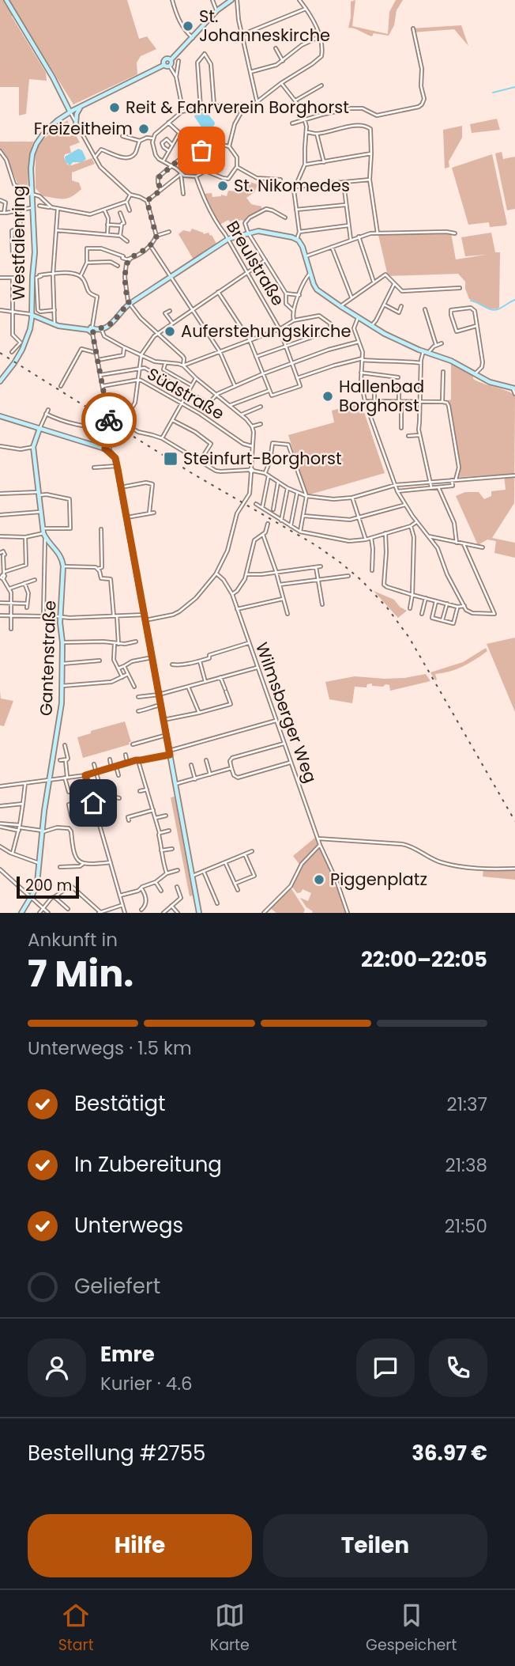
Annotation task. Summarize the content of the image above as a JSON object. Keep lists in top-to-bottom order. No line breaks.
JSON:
{"streets":{"main road":["Westfalenring","Gantenstraße"],"street":["Breulstraße","Südstraße","Wilmsberger Weg"]},"places":{"other":["St. Johanneskirche","Reit & Fahrverein Borghorst","Freizeitheim","St. Nikomedes","Auferstehungskirche","Hallenbad Borghorst","Piggenplatz"],"transit":["Steinfurt-Borghorst"]},"scale_bar":"200 m","page":{"scale":"200 m","heading":["7 Min.","Ankunft in","22:00–22:05"],"panel":["Emre","Kurier · 4.6","Bestellung #2755","36.97 €"],"bar":"Unterwegs · 1.5 km","list":[["Bestätigt","21:37"],["In Zubereitung","21:38"],["Unterwegs","21:50"],"Geliefert"],"buttons":["Hilfe","Teilen"],"tabs":["Start","Karte","Gespeichert"]}}
